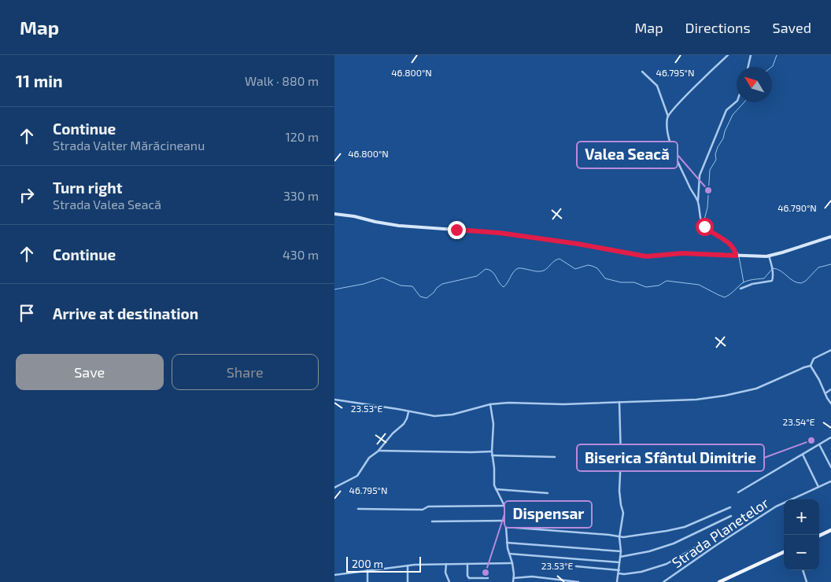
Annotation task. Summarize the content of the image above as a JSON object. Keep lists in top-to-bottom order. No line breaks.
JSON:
{"streets":{"street":["Strada Planetelor"]},"places":["Valea Seacă","Biserica Sfântul Dimitrie","Dispensar"],"scale_bar":"200 m","north":"top left","page":{"header":"Map","nav":["Map","Directions","Saved"],"heading":["11 min","Walk · 880 m"],"list":[["Continue","Strada Valter Mărăcineanu","120 m"],["Turn right","Strada Valea Seacă","330 m"],["Continue","430 m"],"Arrive at destination"],"buttons":["Save","Share"],"map_buttons":["+","−"],"scale":"200 m"},"coordinates":["46.800°N","46.795°N","46.790°N","23.53°E","23.54°E"]}
